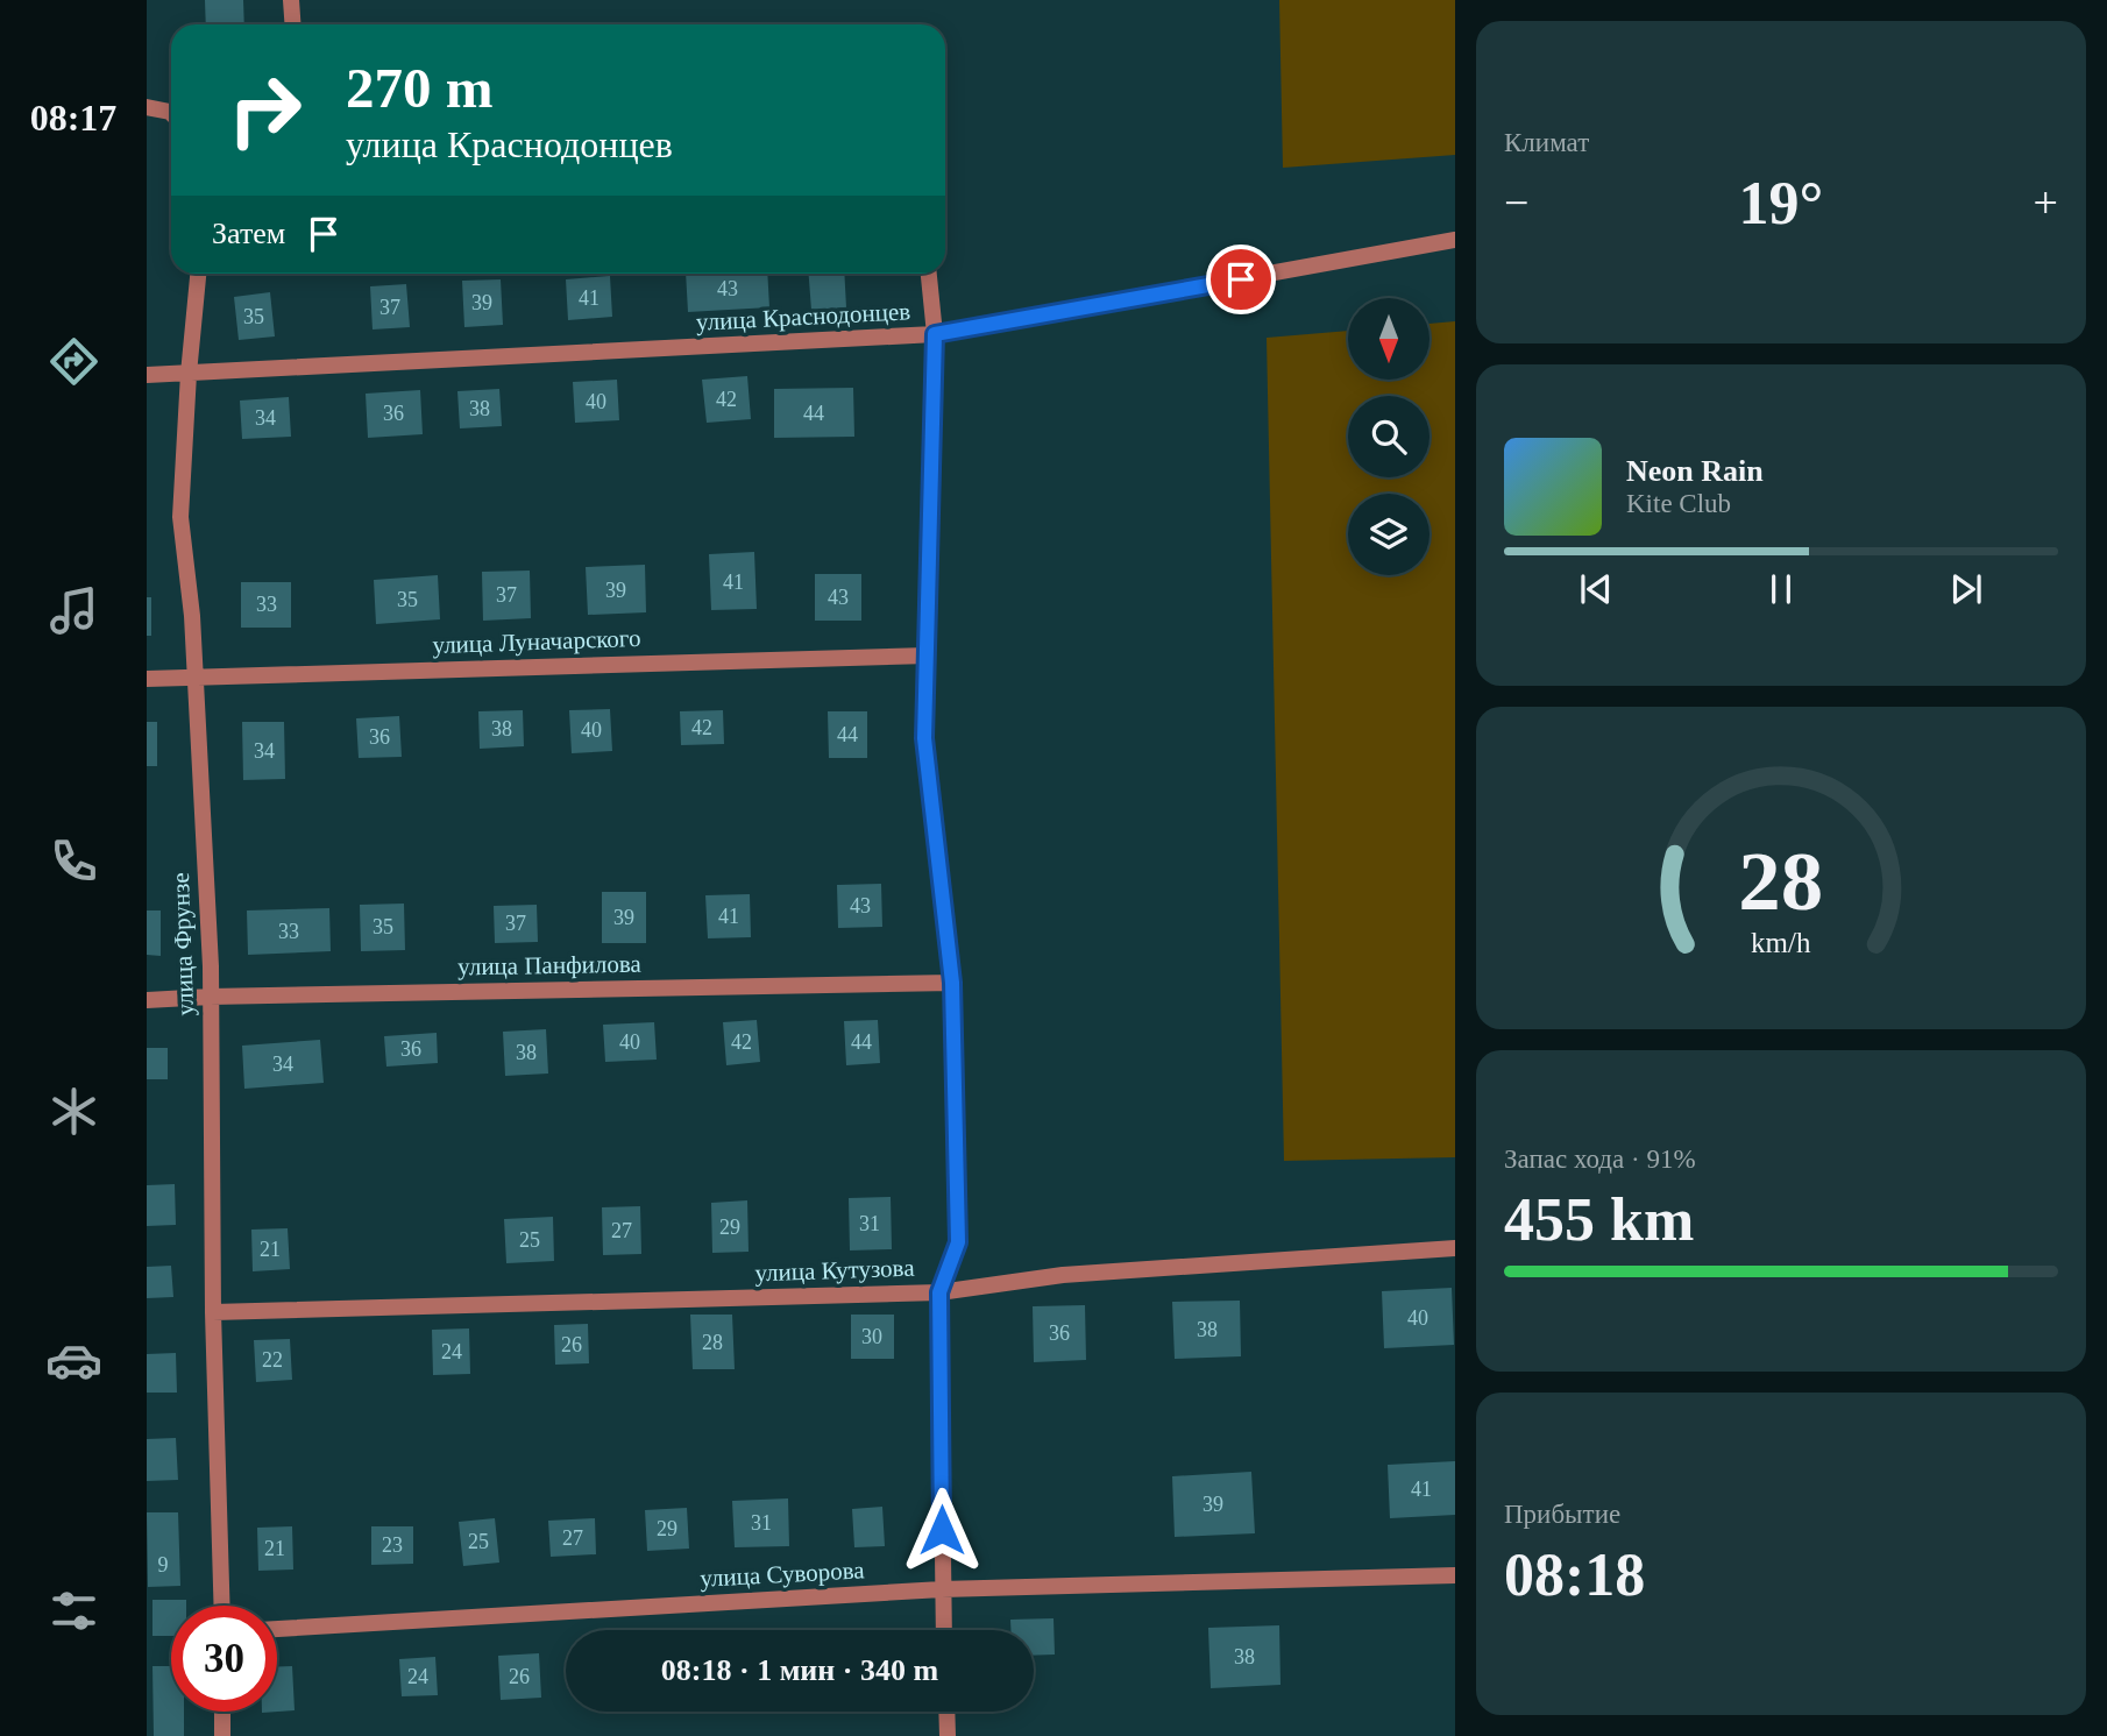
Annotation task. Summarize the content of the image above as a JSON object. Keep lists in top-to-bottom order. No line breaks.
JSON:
{"streets":{"street":["улица Краснодонцев","улица Луначарского","улица Фрунзе","улица Панфилова","улица Кутузова","улица Суворова"]},"crossings":[["улица Краснодонцев","улица Фрунзе"],["улица Луначарского","улица Фрунзе"],["улица Фрунзе","улица Панфилова"],["улица Фрунзе","улица Кутузова"]],"house_numbers":["43","41","39","37","35","42","40","38","36","44","34","41","39","37","43","35","33","42","38","40","44","36","34","43","41","39","37","35","33","40","42","44","36","38","34","31","29","27","25","21","40","38","36","30","28","26","24","22","41","39","31","29","27","25","23","21","9","38","24","26"],"north":"bottom","page":{"tabs":"08:17","tile":["Климат",["Запас хода · 91%","455 km"],["Прибытие","08:18"]],"turn":["270 m","улица Краснодонцев"],"heat":["−","19°","+"],"then":"Затем","song":["Neon Rain","Kite Club"],"limit":"30","trip":"08:18 · 1 мин · 340 m","gauge":["28","km/h"]}}
